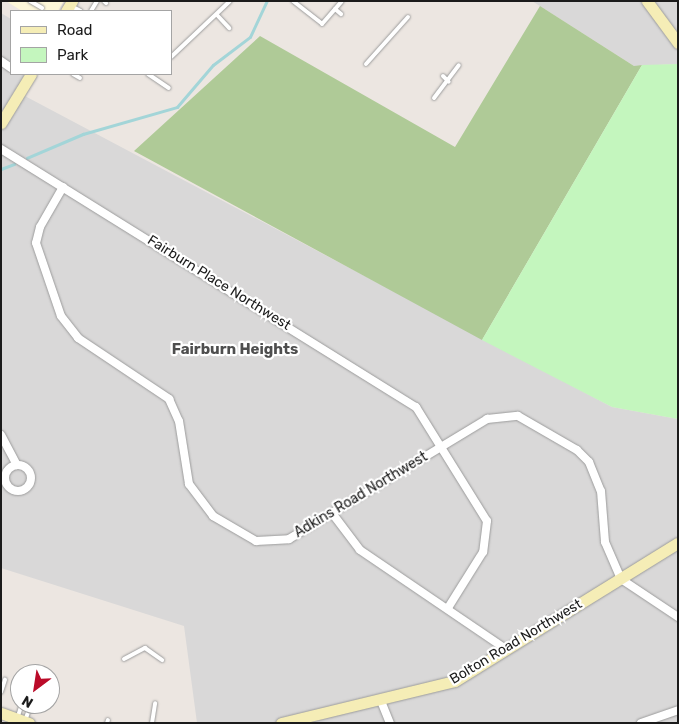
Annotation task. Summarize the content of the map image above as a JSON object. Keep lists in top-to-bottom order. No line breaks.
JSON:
{"streets":{"street":["Fairburn Place Northwest","Adkins Road Northwest","Bolton Road Northwest"]},"crossings":[["Fairburn Place Northwest","Adkins Road Northwest"],["Adkins Road Northwest","Bolton Road Northwest"]],"districts":["Fairburn Heights"],"legend":["Road","Park"],"north":"bottom left"}
